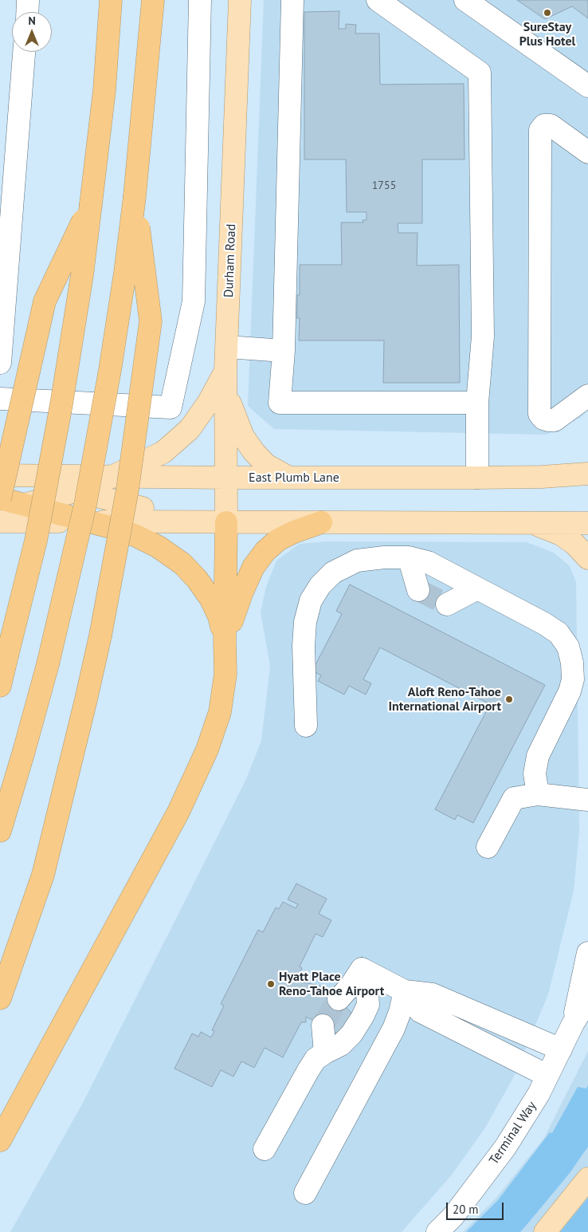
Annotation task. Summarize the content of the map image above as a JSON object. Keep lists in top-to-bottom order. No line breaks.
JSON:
{"streets":{"main road":["Durham Road","East Plumb Lane"],"street":["Terminal Way"]},"crossings":[["Durham Road","East Plumb Lane"]],"places":["SureStay Plus Hotel","Aloft Reno-Tahoe International Airport","Hyatt Place Reno-Tahoe Airport"],"house_numbers":["1755"],"scale_bar":"20 m","north":"top"}
